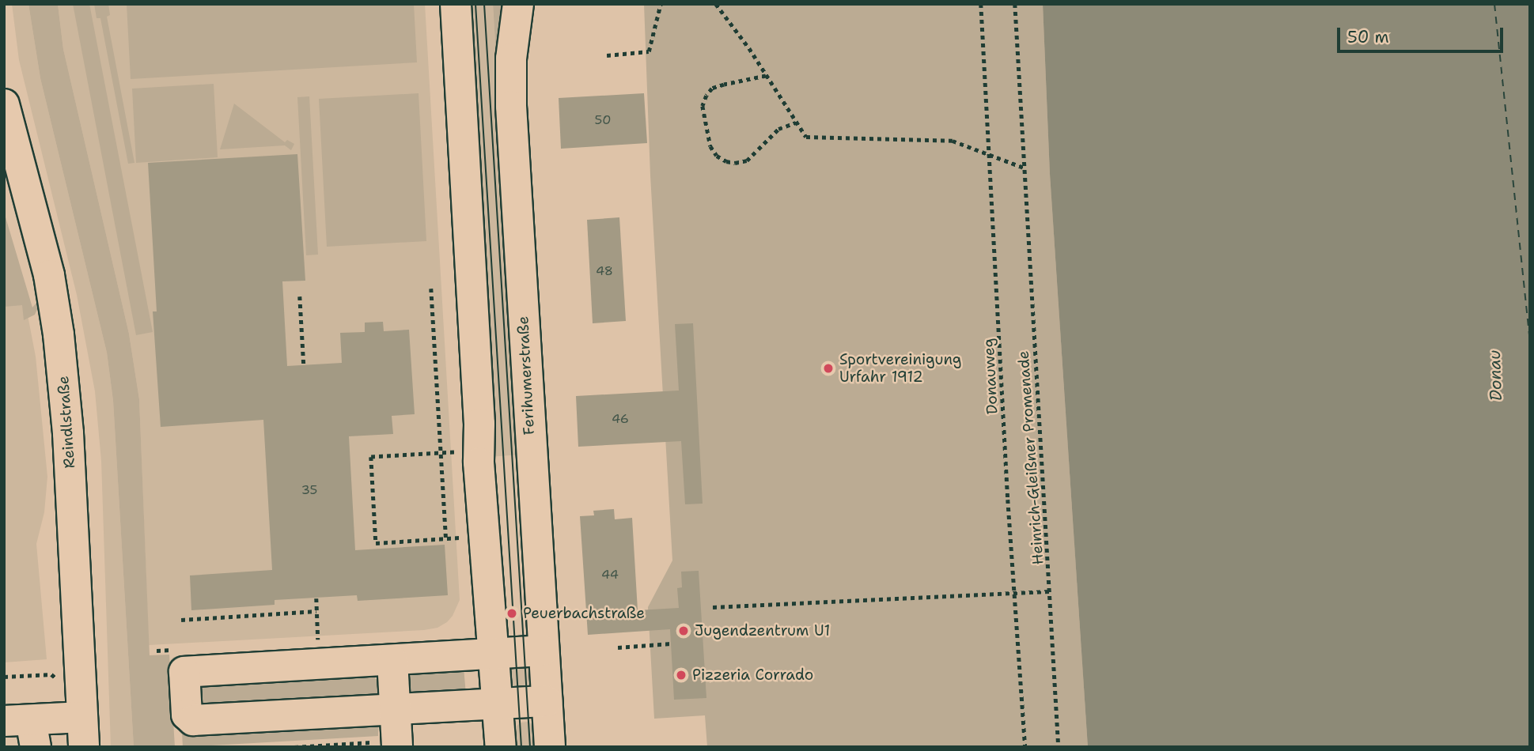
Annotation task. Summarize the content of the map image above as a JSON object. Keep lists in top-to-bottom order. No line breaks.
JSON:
{"streets":{"street":["Ferihumerstraße","Reindlstraße"],"path":["Donauweg","Heinrich-Gleißner Promenade"]},"water":["Donau"],"places":["Sportvereinigung Urfahr 1912","Peuerbachstraße","Jugendzentrum U1","Pizzeria Corrado"],"house_numbers":["50","48","46","35","44"],"scale_bar":"50 m"}
